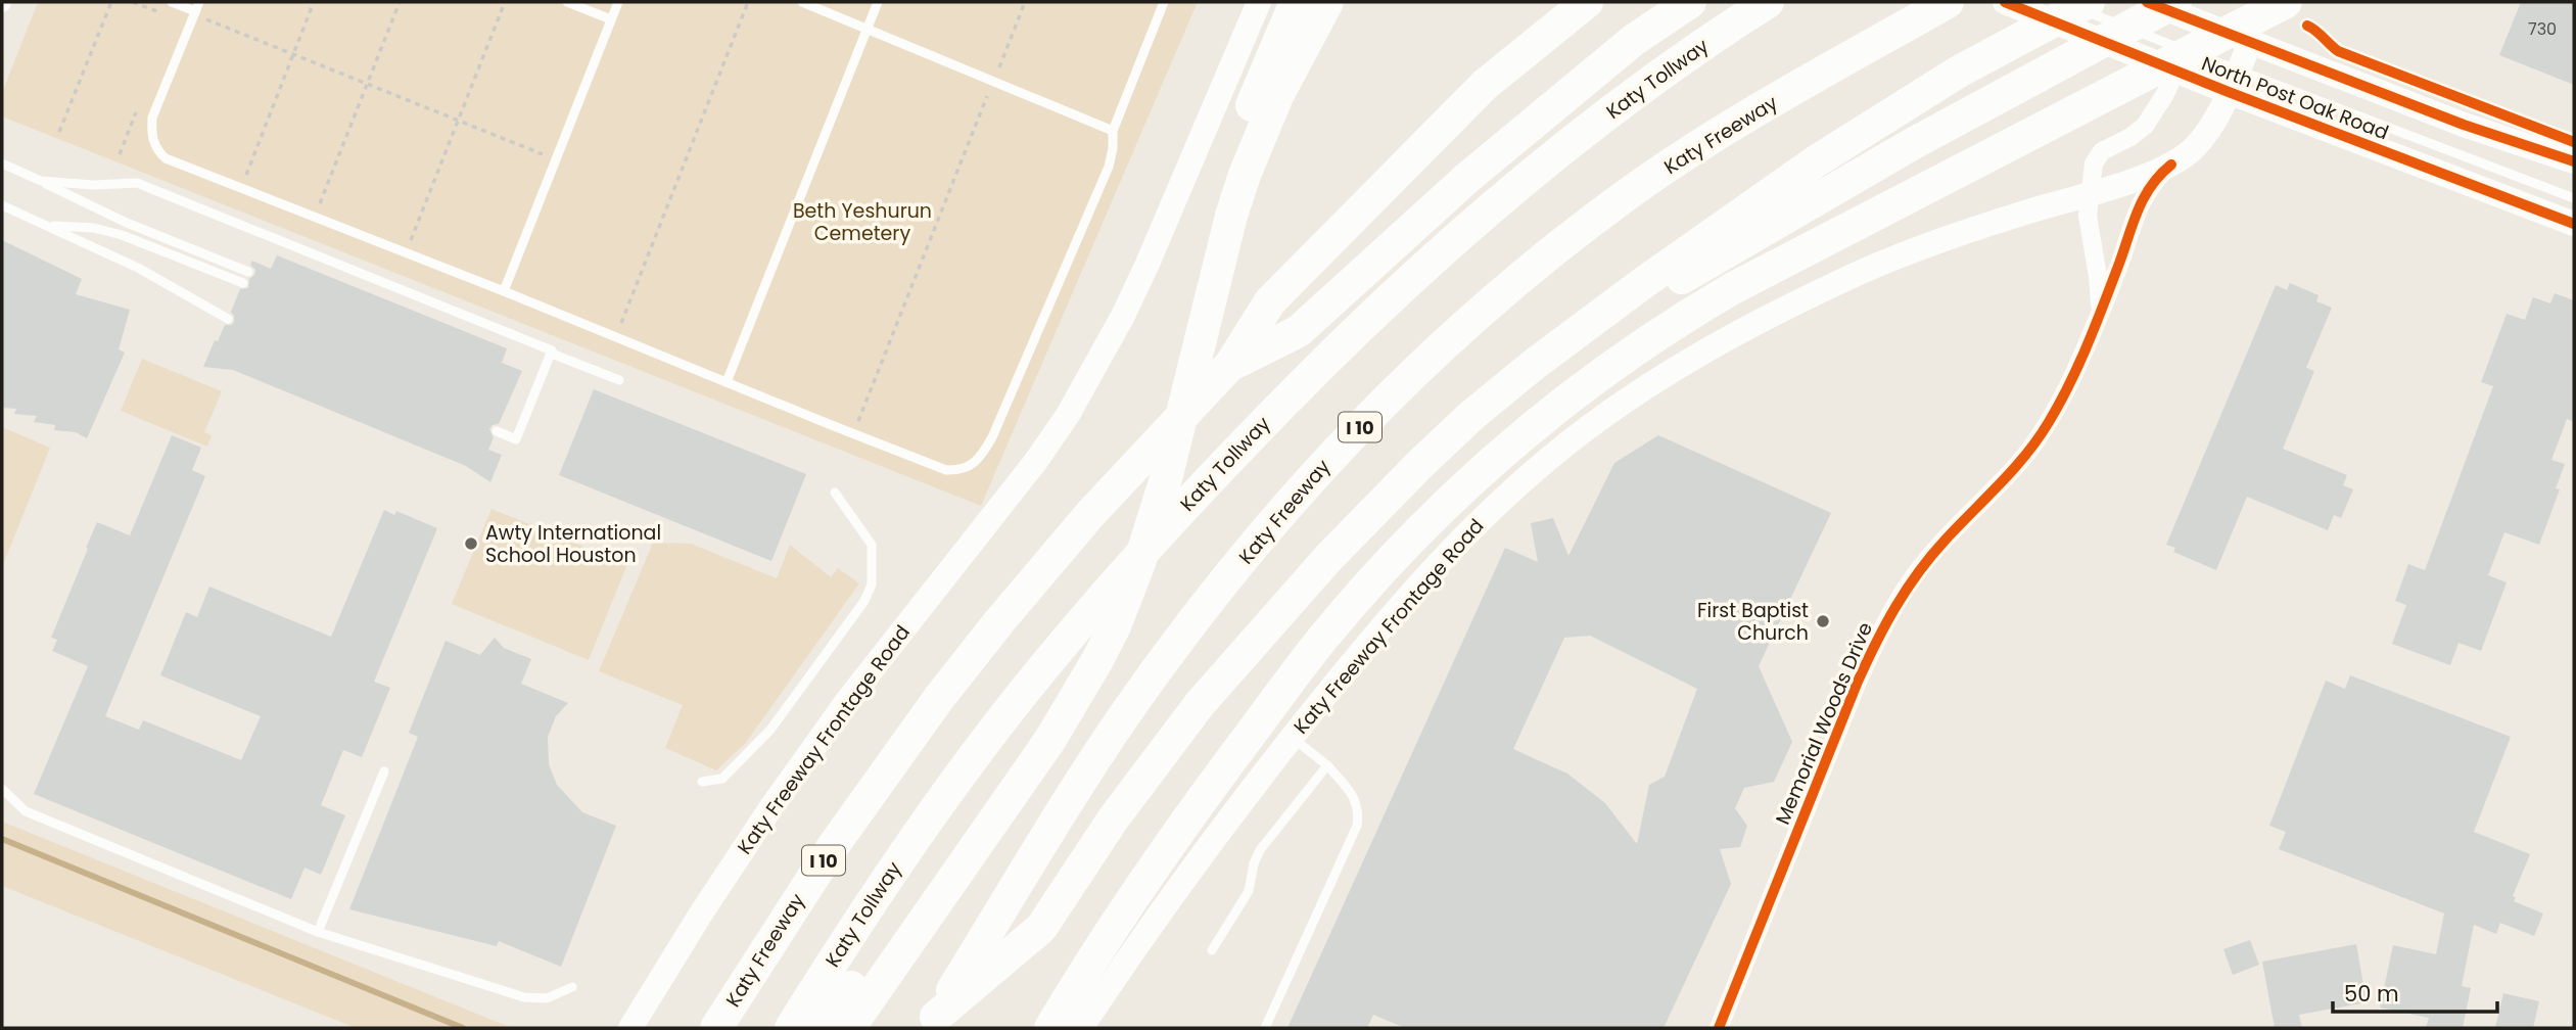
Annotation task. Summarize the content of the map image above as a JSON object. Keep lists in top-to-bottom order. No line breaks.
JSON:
{"streets":{"highway":["Katy Tollway","Katy Freeway","I 10"],"main road":["North Post Oak Road","Katy Freeway Frontage Road"],"street":["Memorial Woods Drive"]},"crossings":[["North Post Oak Road","Katy Freeway Frontage Road"],["North Post Oak Road","Memorial Woods Drive"],["Katy Freeway Frontage Road","Memorial Woods Drive"]],"parks":["Beth Yeshurun Cemetery"],"places":["Awty International School Houston","First Baptist Church"],"house_numbers":["730"],"scale_bar":"50 m"}
